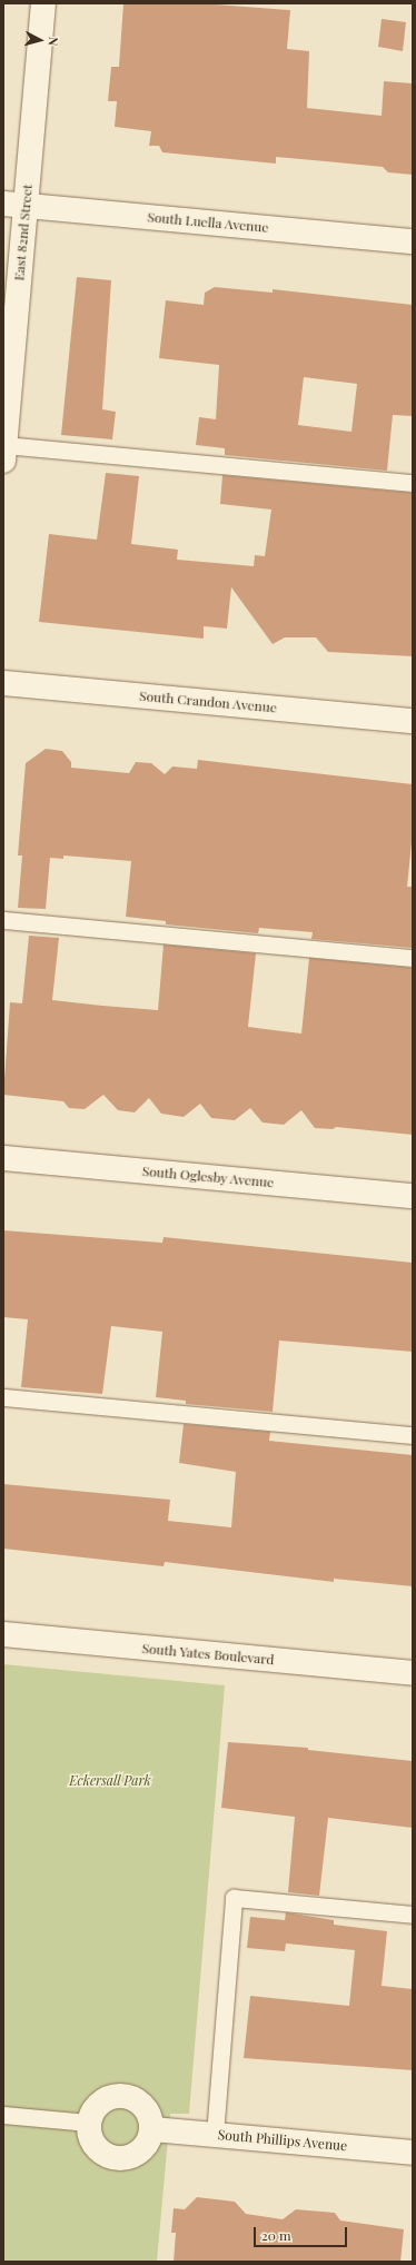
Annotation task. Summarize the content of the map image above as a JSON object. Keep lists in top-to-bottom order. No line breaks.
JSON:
{"streets":{"street":["South Luella Avenue","East 82nd Street","South Crandon Avenue","South Oglesby Avenue","South Yates Boulevard","South Phillips Avenue"]},"crossings":[["South Luella Avenue","East 82nd Street"]],"parks":["Eckersall Park"],"scale_bar":"20 m","north":"right"}
